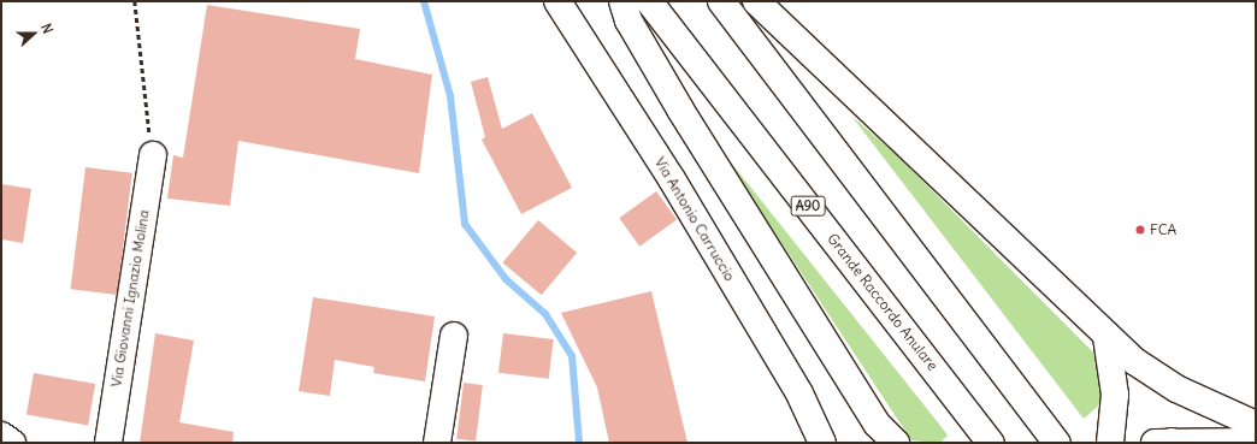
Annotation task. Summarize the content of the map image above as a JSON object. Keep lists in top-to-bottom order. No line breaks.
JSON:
{"streets":{"main road":["A90","Via Antonio Carruccio","Via Giovanni Ignazio Molina","Grande Raccordo Anulare"]},"places":["FCA"],"north":"right"}
